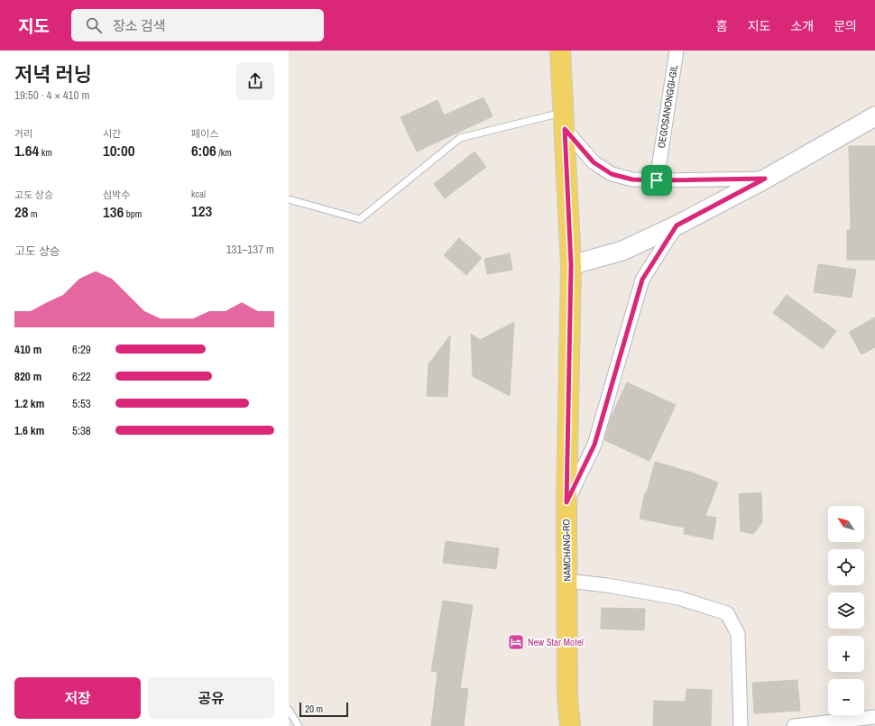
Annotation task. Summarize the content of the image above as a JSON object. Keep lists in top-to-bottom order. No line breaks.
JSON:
{"streets":{"main road":["NAMCHANG-RO"],"street":["OEGOSANONGGI-GIL"]},"places":{"hotel":["New Star Motel"]},"scale_bar":"20 m","north":"top left","page":{"header":"지도","search":"장소 검색","nav":["홈","지도","소개","문의"],"heading":["저녁 러닝","19:50 · 4 × 410 m"],"stats":[["거리","1.64 km"],["시간","10:00"],["페이스","6:06 /km"],["고도 상승","28 m"],["심박수","136 bpm"],["kcal","123"]],"chart":["고도 상승","131–137 m"],"list":[{"name":"410 m","note":"6:29"},{"name":"820 m","note":"6:22"},{"name":"1.2 km","note":"5:53"},{"name":"1.6 km","note":"5:38"}],"map_buttons":["+","−"],"buttons":["저장","공유"],"scale":"20 m"}}
